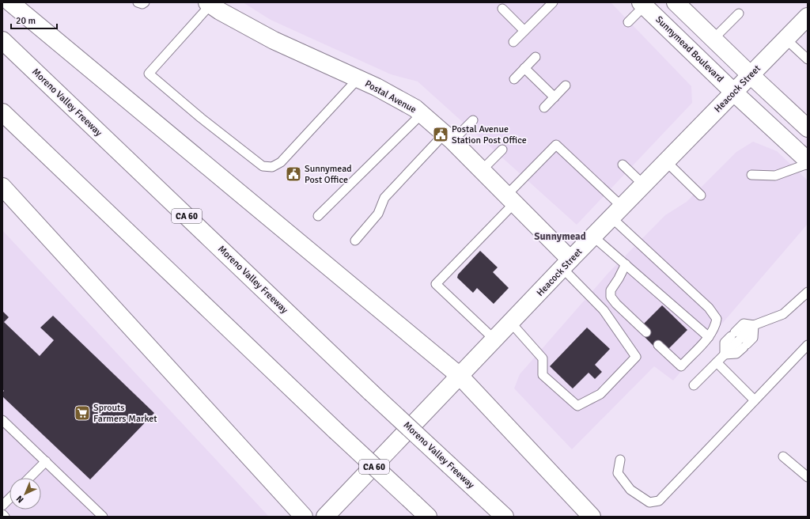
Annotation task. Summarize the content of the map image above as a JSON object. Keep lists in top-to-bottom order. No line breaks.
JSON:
{"streets":{"main road":["Sunnymead Boulevard","Heacock Street","Postal Avenue","Moreno Valley Freeway","CA 60"]},"crossings":[["Sunnymead Boulevard","Heacock Street"],["Heacock Street","Postal Avenue"]],"districts":["Sunnymead"],"places":{"public building":["Postal Avenue Station Post Office","Sunnymead Post Office"],"supermarket":["Sprouts Farmers Market"]},"scale_bar":"20 m","north":"bottom left"}
